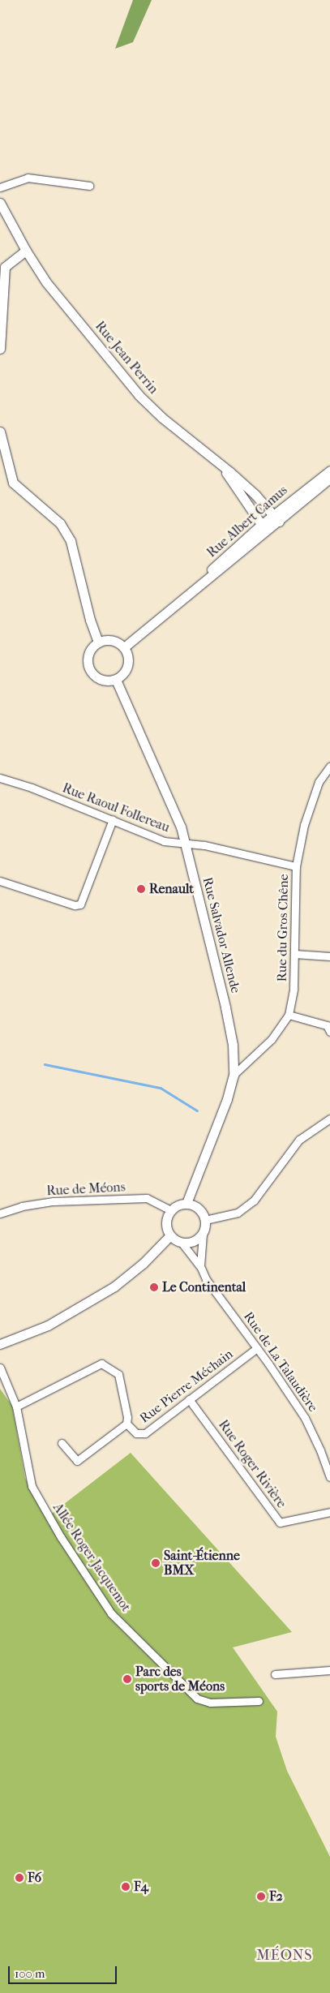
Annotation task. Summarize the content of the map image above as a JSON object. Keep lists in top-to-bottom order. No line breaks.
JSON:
{"streets":{"street":["Rue Jean Perrin","Rue Albert Camus","Rue Raoul Follereau","Rue du Gros Chêne","Rue Salvador Allende","Rue de Méons","Rue de La Talaudière","Rue Pierre Méchain","Rue Roger Rivière","Allée Roger Jacquemot"]},"crossings":[["Rue Jean Perrin","Rue Albert Camus"],["Rue Albert Camus","Rue Salvador Allende"],["Rue Raoul Follereau","Rue du Gros Chêne"],["Rue Raoul Follereau","Rue Salvador Allende"],["Rue du Gros Chêne","Rue Salvador Allende"],["Rue Salvador Allende","Rue de Méons"],["Rue Salvador Allende","Rue de La Talaudière"],["Rue de Méons","Rue de La Talaudière"],["Rue de La Talaudière","Rue Pierre Méchain"],["Rue Pierre Méchain","Rue Roger Rivière"],["Rue Pierre Méchain","Allée Roger Jacquemot"]],"districts":["MÉONS"],"places":["Renault","Le Continental","Saint-Étienne BMX","Parc des sports de Méons","F6","F4","F2"],"scale_bar":"100 m"}
